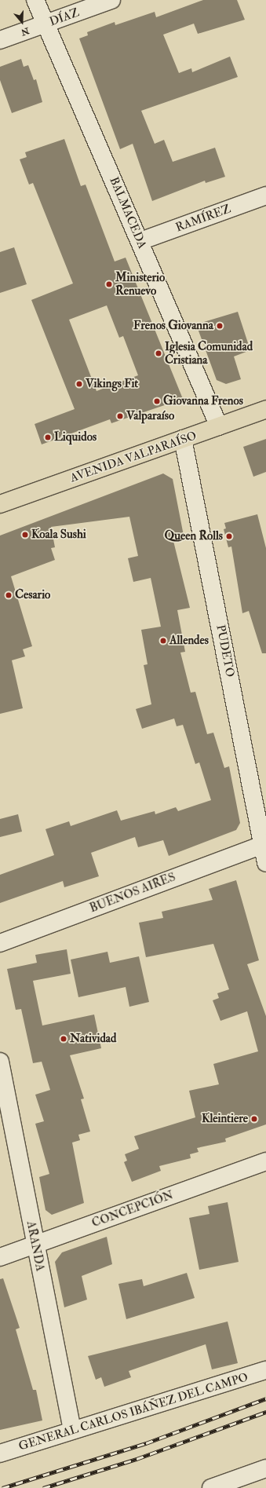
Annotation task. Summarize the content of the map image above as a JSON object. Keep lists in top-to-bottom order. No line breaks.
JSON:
{"streets":{"main road":["AVENIDA VALPARAÍSO"],"street":["DÍAZ","BALMACEDA","RAMÍREZ","PUDETO","BUENOS AIRES","CONCEPCIÓN","ARANDA","GENERAL CARLOS IBÁÑEZ DEL CAMPO"]},"crossings":[["DÍAZ","BALMACEDA"],["BALMACEDA","RAMÍREZ"],["BALMACEDA","AVENIDA VALPARAÍSO"],["AVENIDA VALPARAÍSO","PUDETO"],["PUDETO","BUENOS AIRES"],["CONCEPCIÓN","ARANDA"],["ARANDA","GENERAL CARLOS IBÁÑEZ DEL CAMPO"]],"places":["Ministerio Renuevo","Frenos Giovanna","Iglesia Comunidad Cristiana","Vikings Fit","Giovanna Frenos","Valparaíso","Liquidos","Koala Sushi","Queen Rolls","Cesario","Allendes","Natividad","Kleintiere"],"north":"bottom"}
